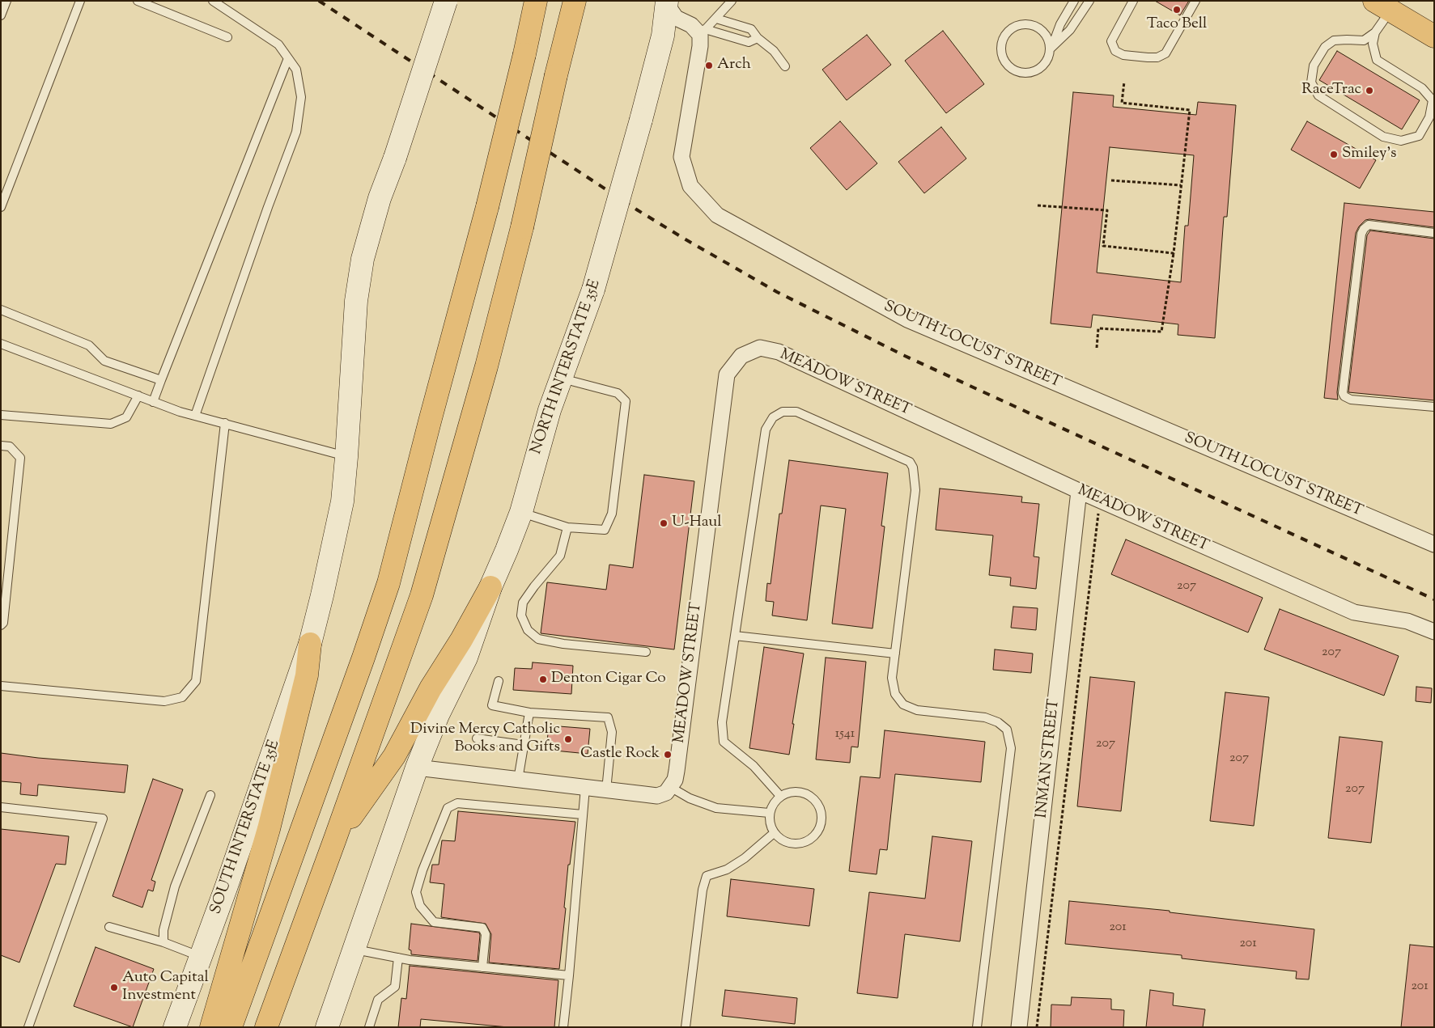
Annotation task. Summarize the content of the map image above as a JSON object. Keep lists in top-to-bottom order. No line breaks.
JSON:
{"streets":{"main road":["NORTH INTERSTATE 35E","SOUTH INTERSTATE 35E"],"street":["SOUTH LOCUST STREET","MEADOW STREET","INMAN STREET"]},"crossings":[["MEADOW STREET","INMAN STREET"]],"places":["Taco Bell","Arch","RaceTrac","Smiley's","U-Haul","Denton Cigar Co","Divine Mercy Catholic Books and Gifts","Castle Rock","Auto Capital Investment"],"house_numbers":["207","207","1541","207","207","207","201","201","201"]}
